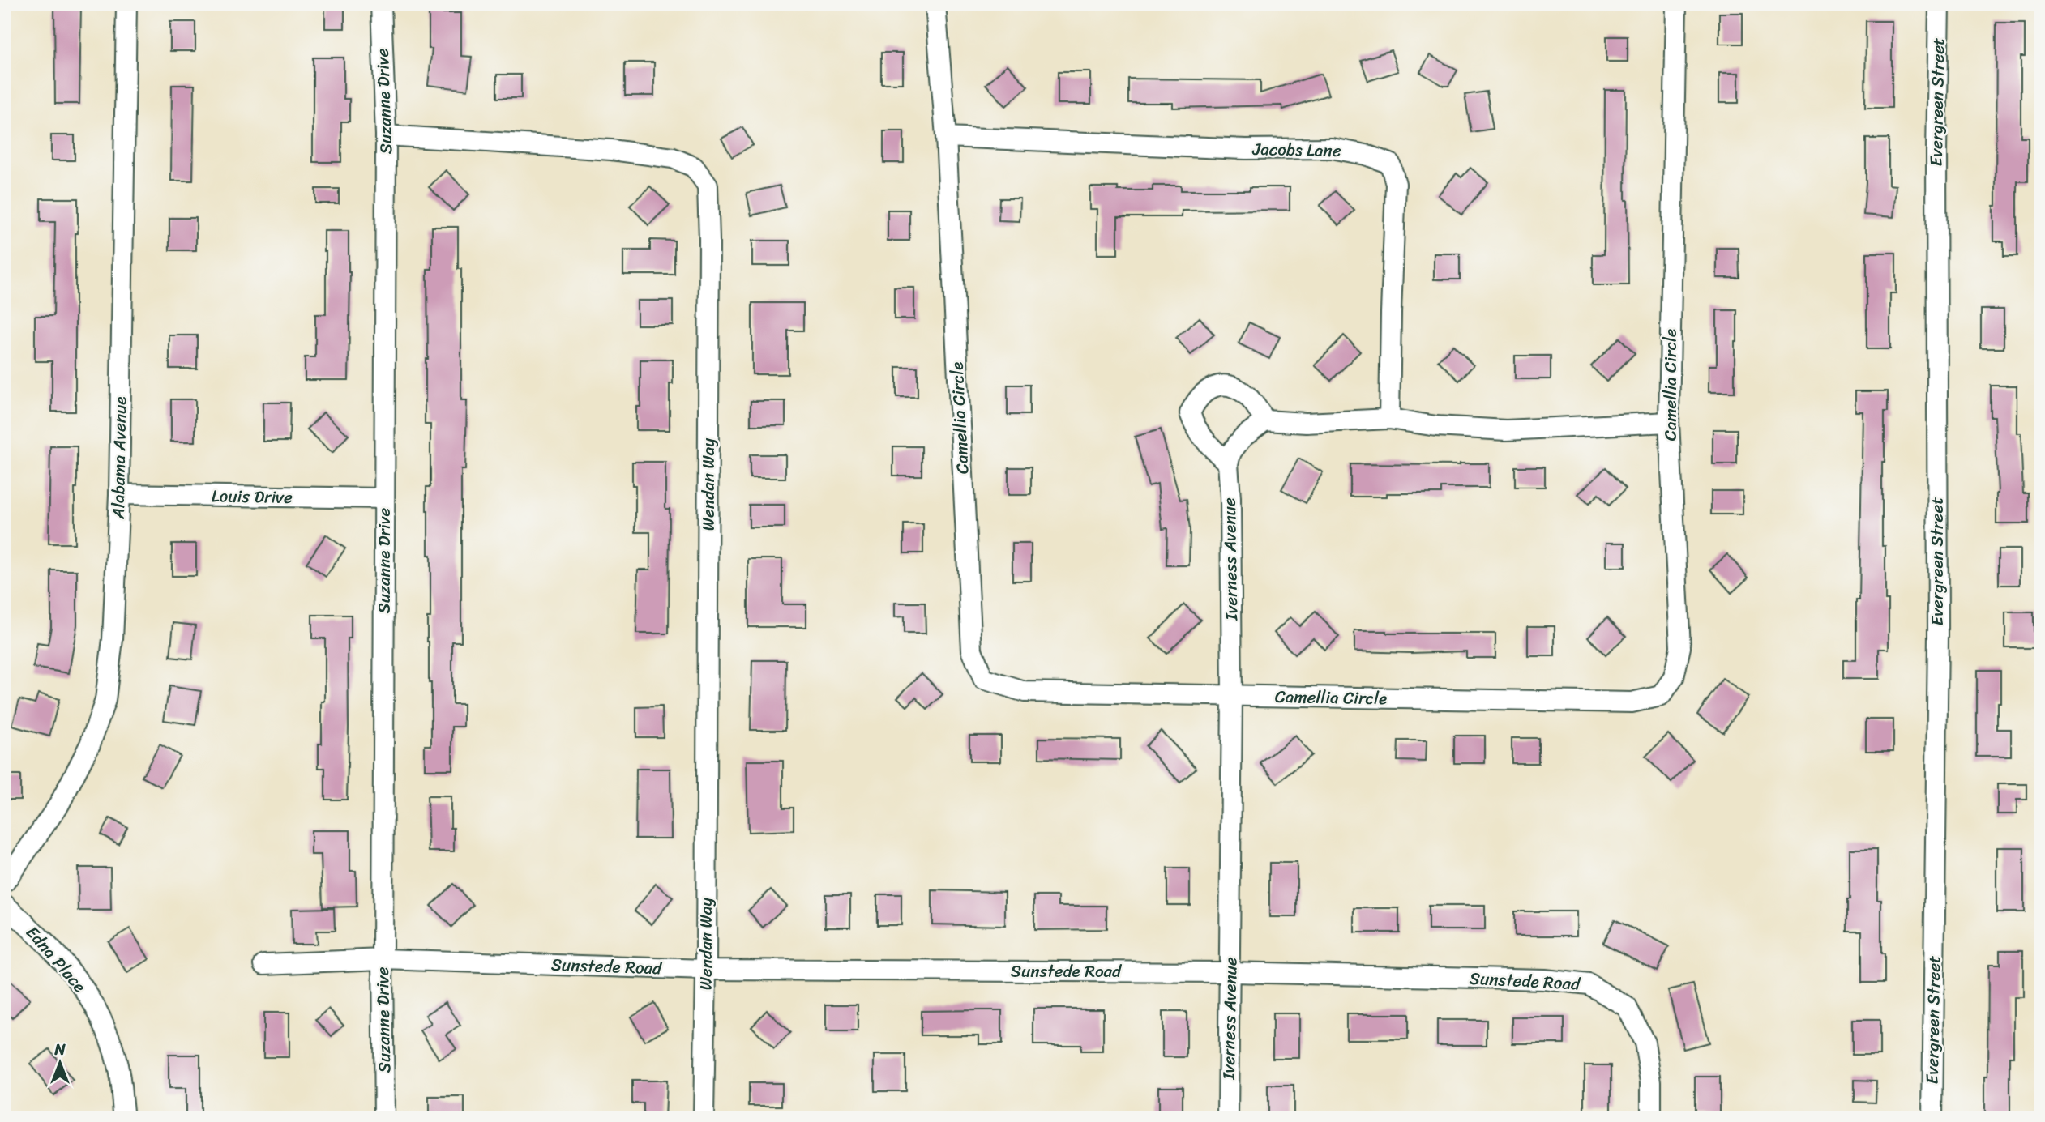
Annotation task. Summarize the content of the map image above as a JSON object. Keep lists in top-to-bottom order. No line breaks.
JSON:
{"streets":{"street":["Suzanne Drive","Evergreen Street","Jacobs Lane","Camellia Circle","Alabama Avenue","Wendan Way","Louis Drive","Iverness Avenue","Edna Place","Sunstede Road"]},"crossings":[["Suzanne Drive","Wendan Way"],["Suzanne Drive","Louis Drive"],["Suzanne Drive","Sunstede Road"],["Jacobs Lane","Camellia Circle"],["Camellia Circle","Iverness Avenue"],["Alabama Avenue","Louis Drive"],["Wendan Way","Sunstede Road"],["Iverness Avenue","Sunstede Road"]],"north":"top"}
